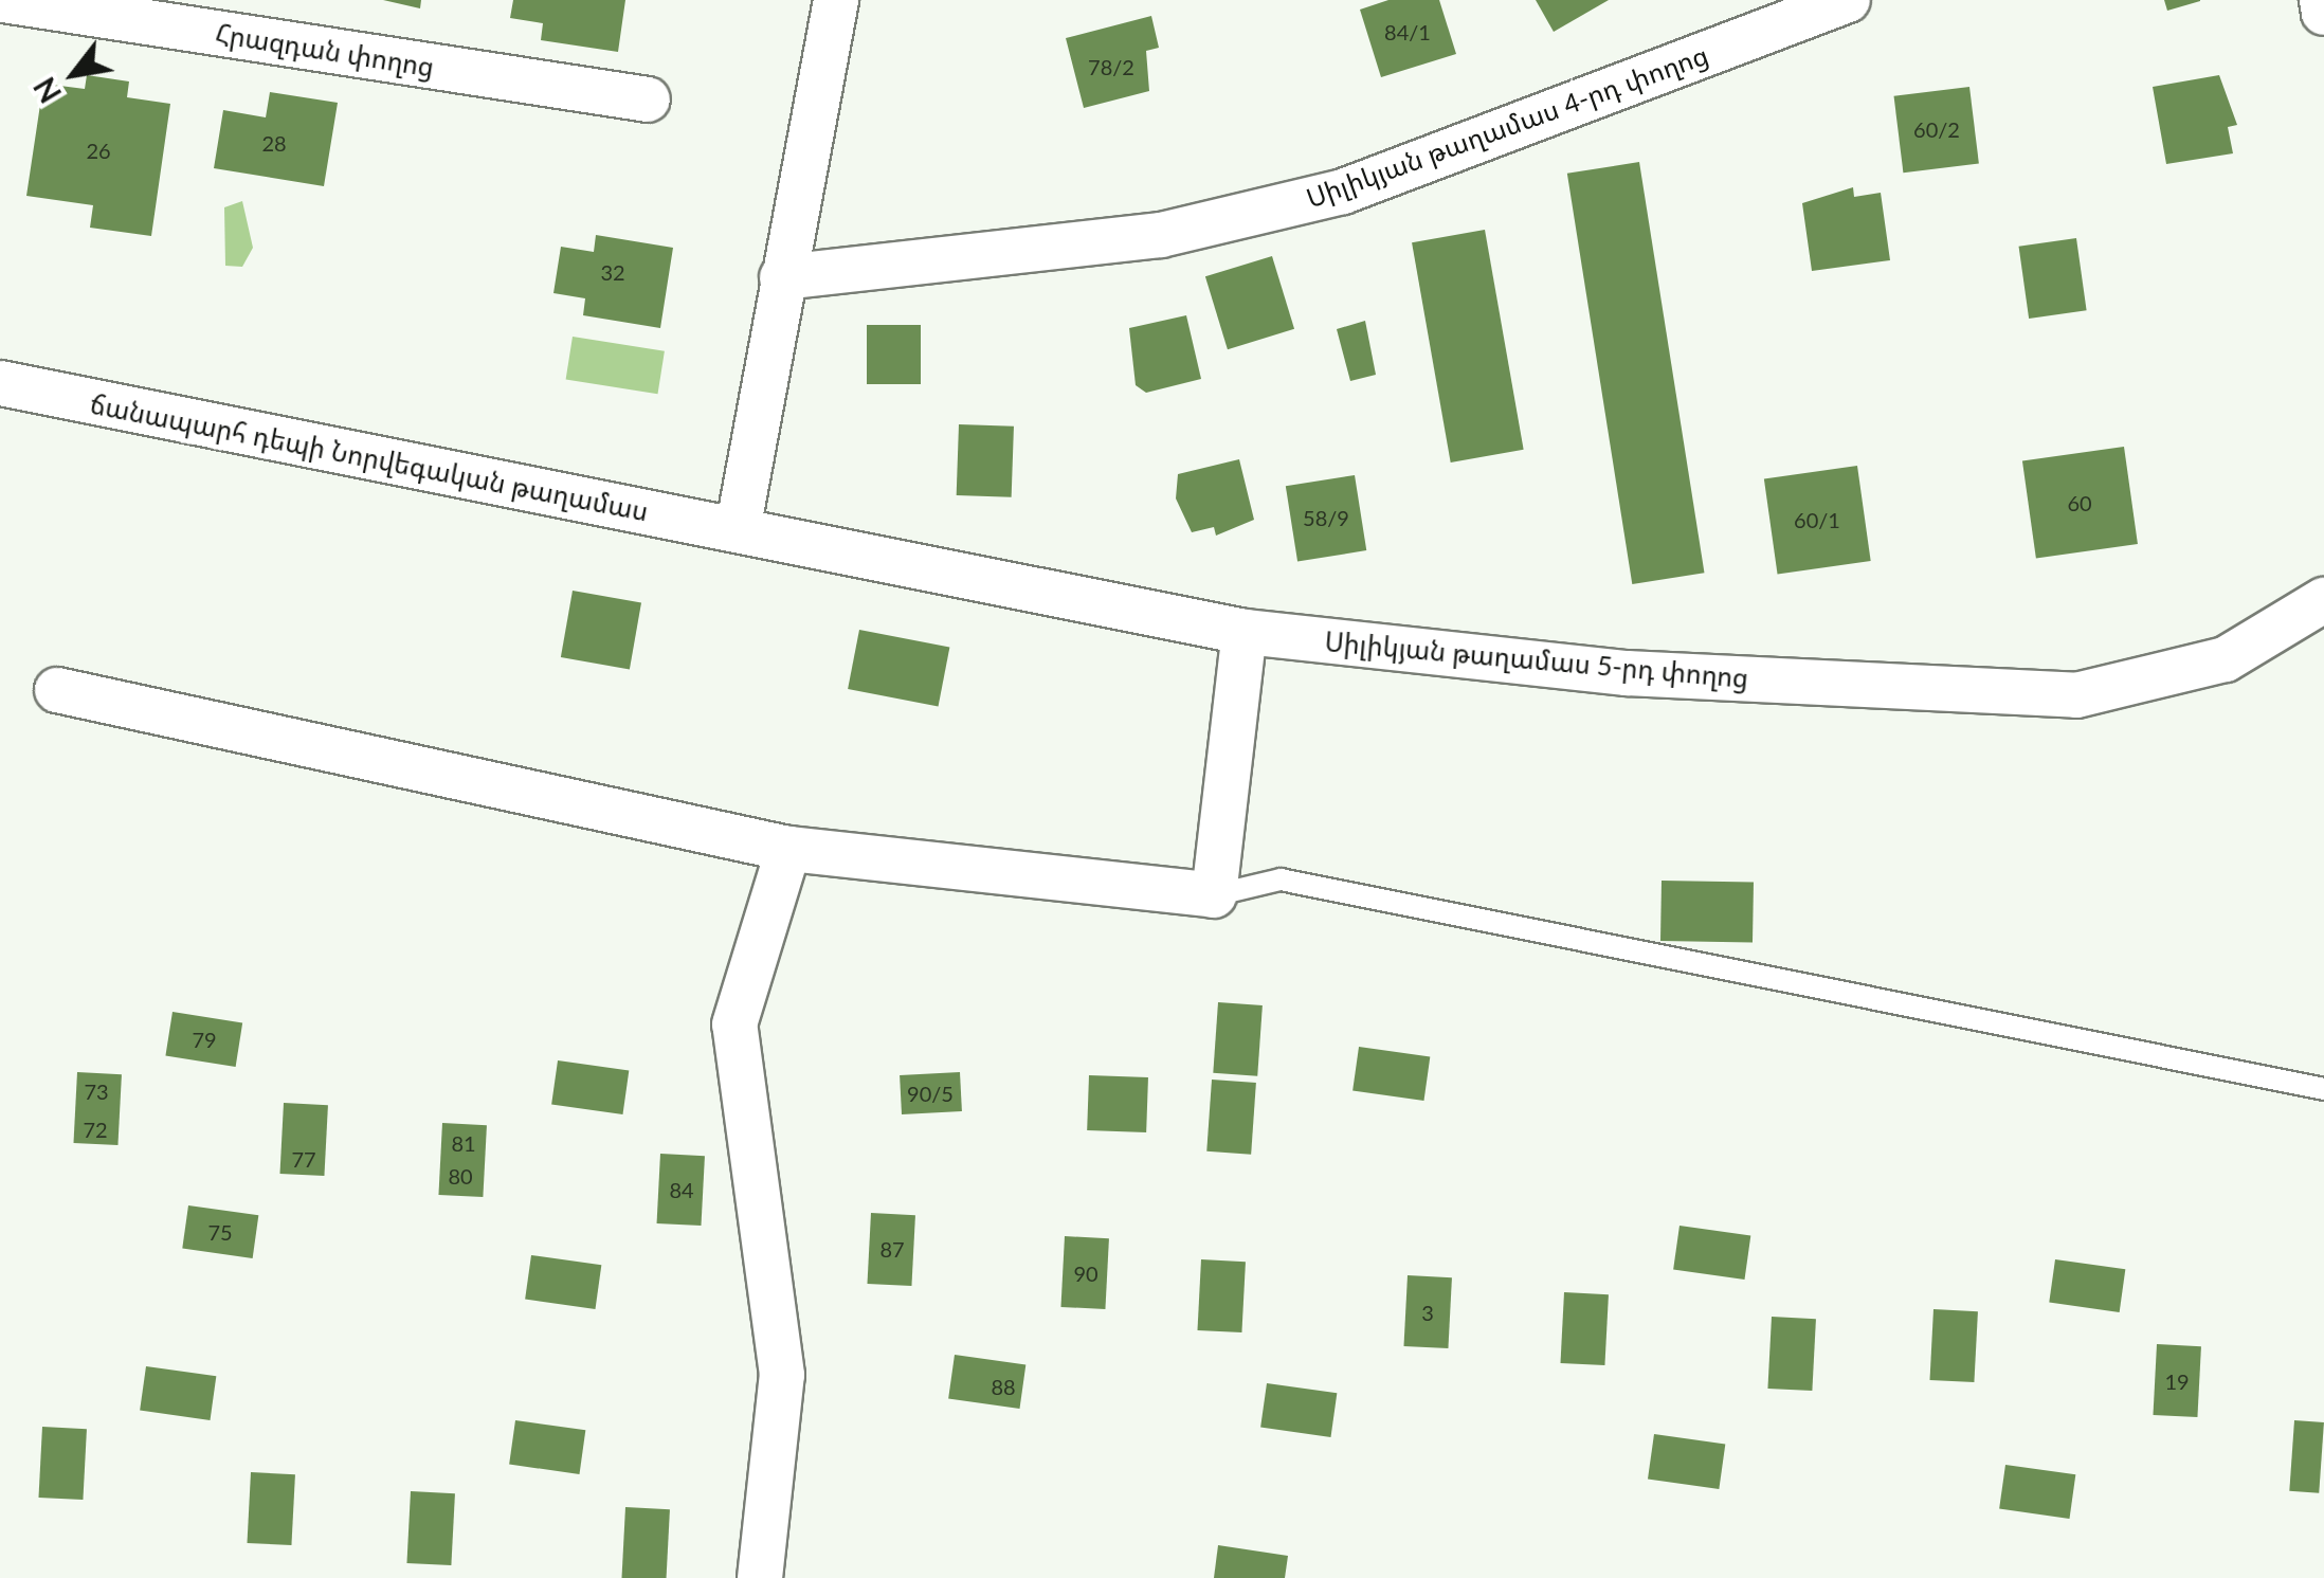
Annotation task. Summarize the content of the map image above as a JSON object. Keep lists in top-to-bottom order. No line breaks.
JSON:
{"streets":{"street":["Հրազդան փողոց","Սիլիկյան թաղամաս 4-րդ փողոց","ճանապարհ դեպի Նորվեգական թաղամաս","Սիլիկյան թաղամաս 5-րդ փողոց"]},"crossings":[["ճանապարհ դեպի Նորվեգական թաղամաս","Սիլիկյան թաղամաս 5-րդ փողոց"]],"house_numbers":["84/1","78/2","60/2","28","26","32","60","58/9","60/1","79","73","90/5","72","81","77","80","84","75","87","90","3","19","88"],"north":"bottom left"}
